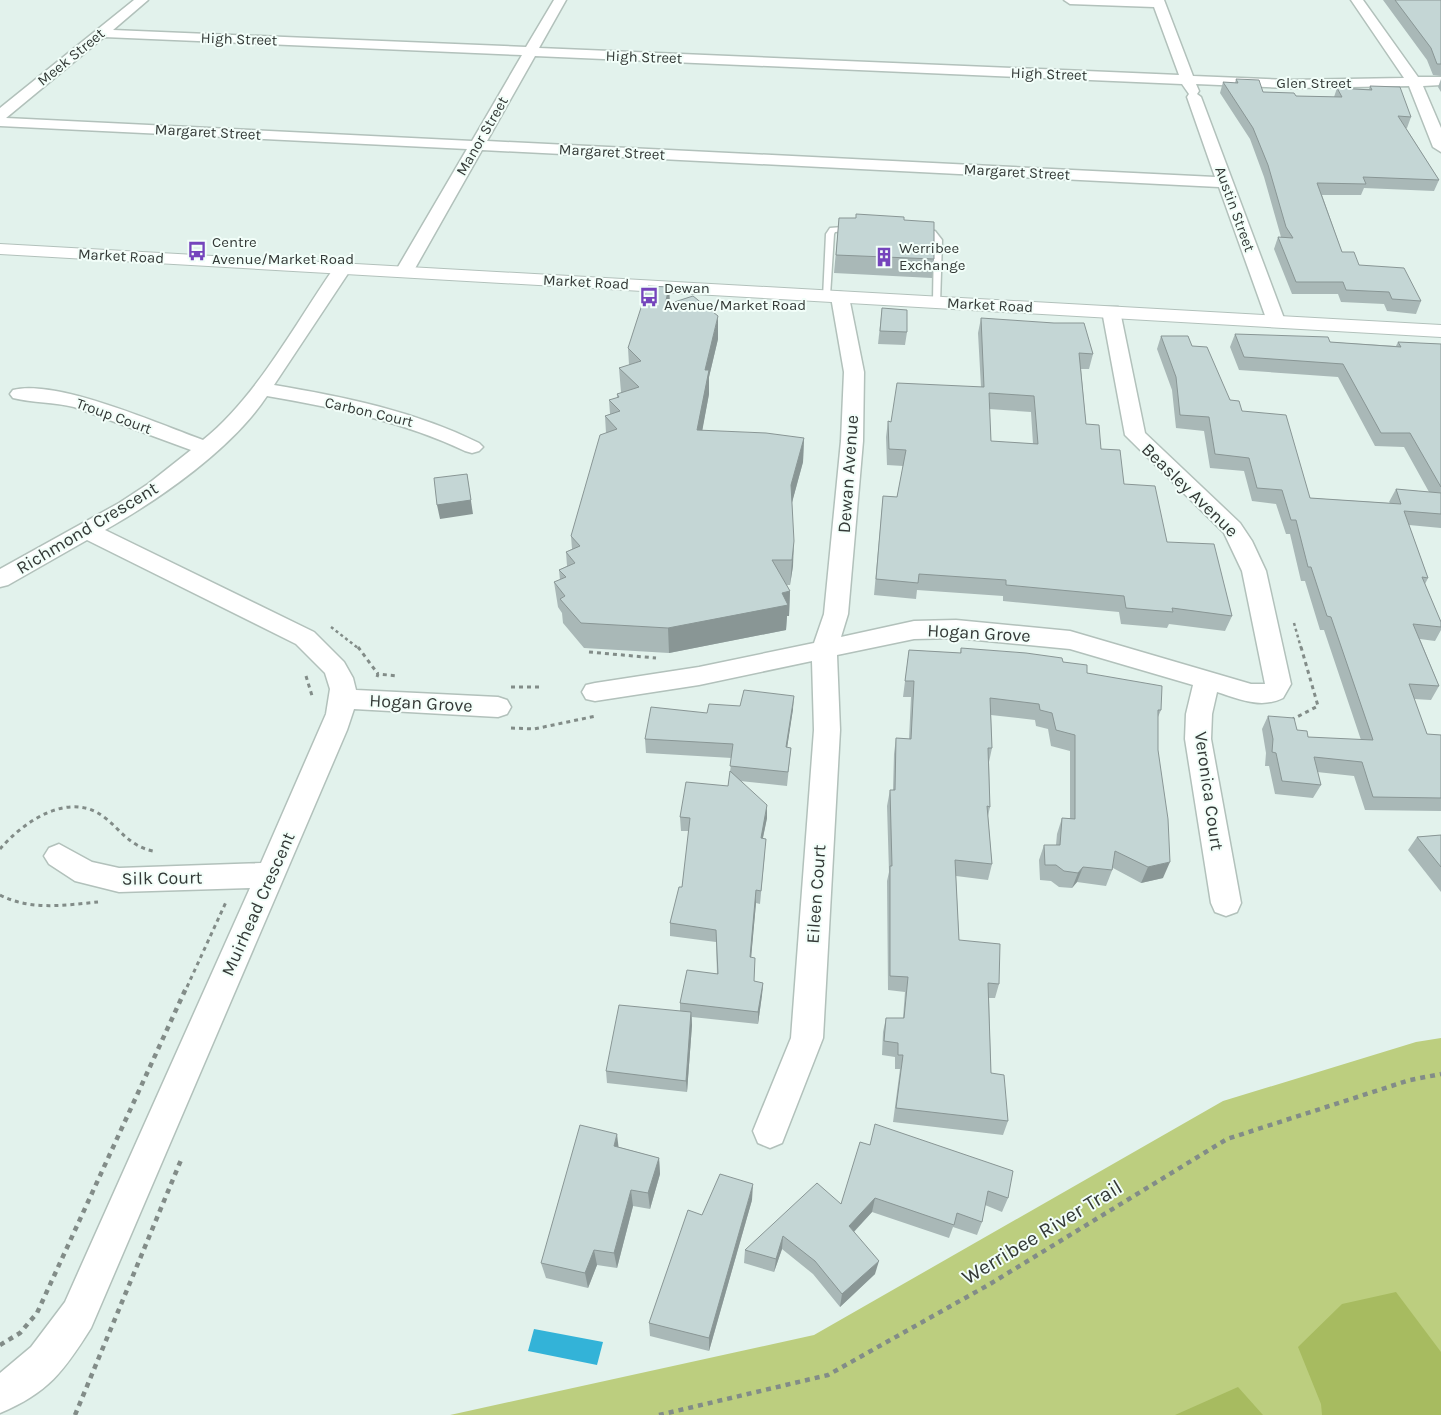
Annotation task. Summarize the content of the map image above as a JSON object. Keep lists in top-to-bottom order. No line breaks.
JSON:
{"streets":{"street":["High Street","Meek Street","Glen Street","Margaret Street","Manor Street","Austin Street","Market Road","Carbon Court","Troup Court","Dewan Avenue","Beasley Avenue","Richmond Crescent","Hogan Grove","Veronica Court","Silk Court","Eileen Court","Muirhead Crescent"],"path":["Werribee River Trail"]},"crossings":[["High Street","Meek Street"],["High Street","Glen Street"],["High Street","Manor Street"],["High Street","Austin Street"],["Glen Street","Austin Street"],["Margaret Street","Manor Street"],["Margaret Street","Austin Street"],["Manor Street","Market Road"],["Austin Street","Market Road"],["Market Road","Dewan Avenue"],["Market Road","Beasley Avenue"],["Market Road","Richmond Crescent"],["Carbon Court","Richmond Crescent"],["Troup Court","Richmond Crescent"],["Dewan Avenue","Hogan Grove"],["Dewan Avenue","Eileen Court"],["Beasley Avenue","Hogan Grove"],["Hogan Grove","Veronica Court"],["Hogan Grove","Eileen Court"],["Hogan Grove","Muirhead Crescent"],["Silk Court","Muirhead Crescent"]],"places":{"bus stop":["Centre Avenue/Market Road","Dewan Avenue/Market Road"],"building":["Werribee Exchange"]}}
